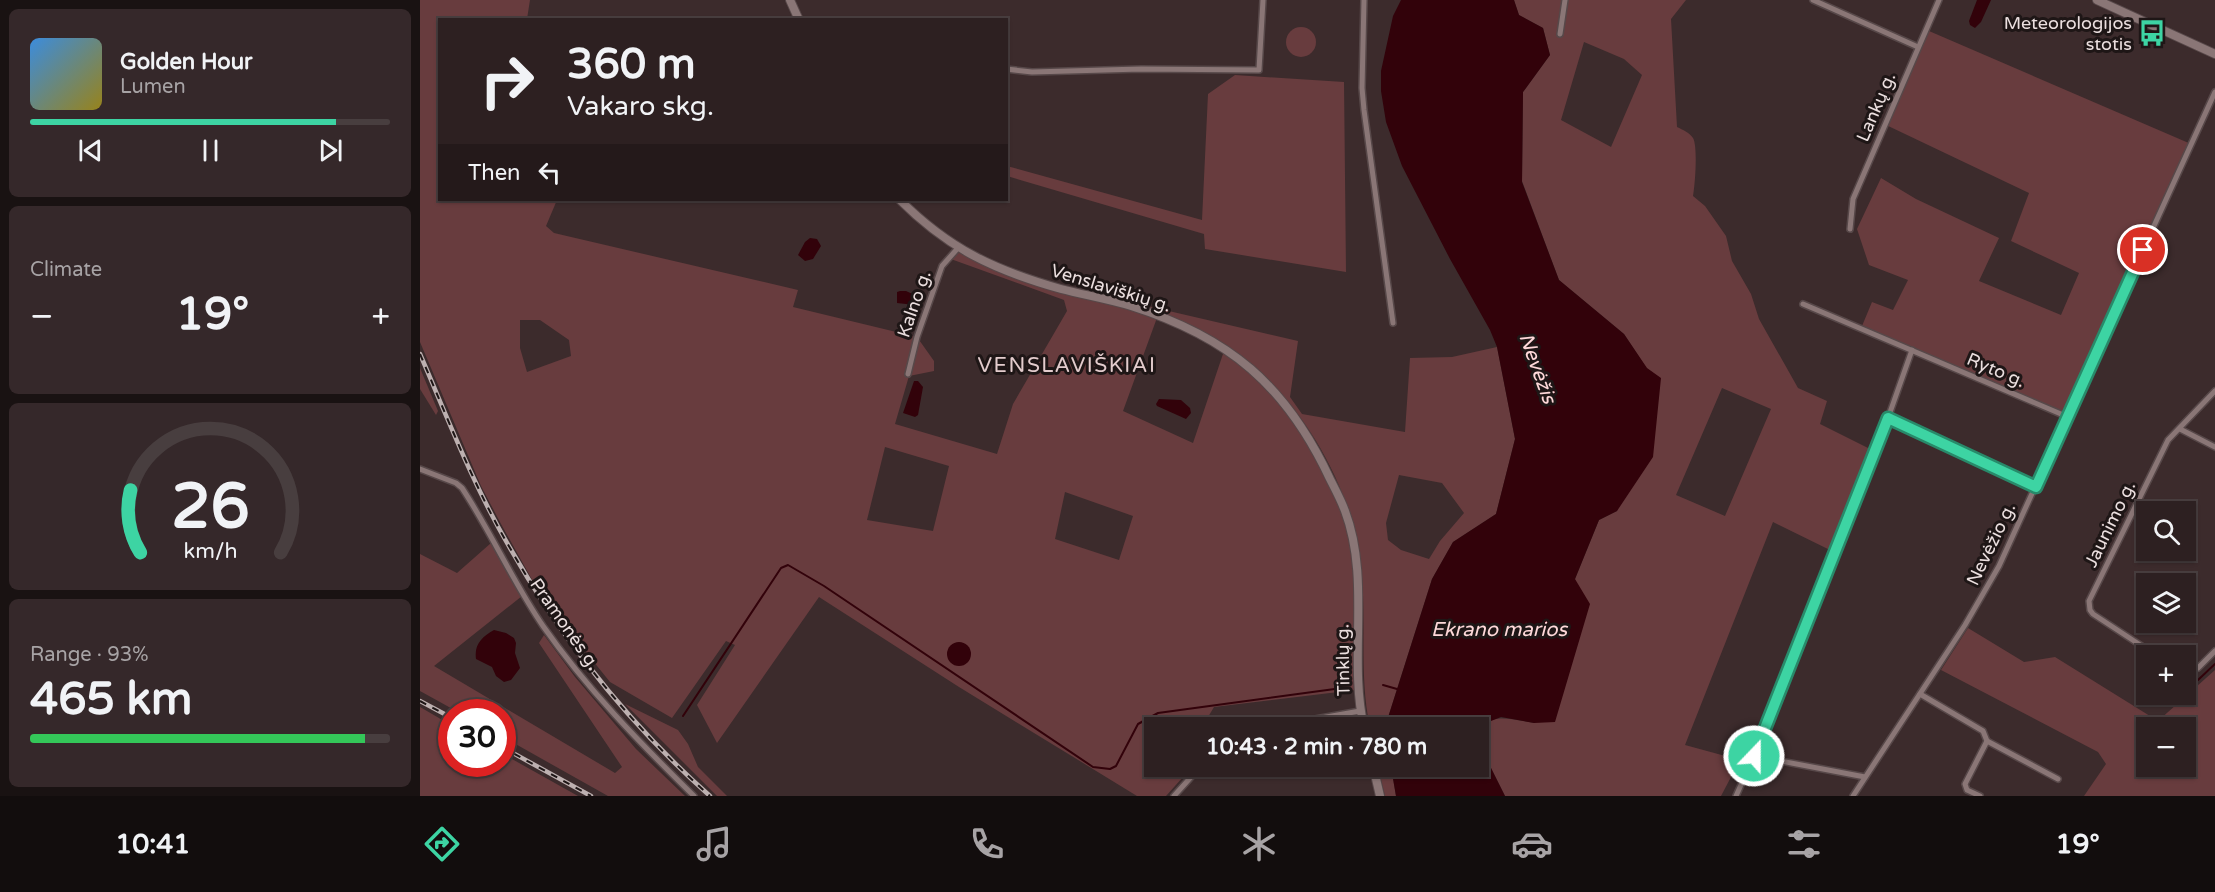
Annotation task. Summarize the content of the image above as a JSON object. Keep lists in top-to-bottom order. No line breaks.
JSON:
{"streets":{"main road":["Venslaviškių g.","Tinklų g."],"street":["Lankų g.","Kalno g.","Ryto g.","Jaunimo g.","Nevėžio g.","Pramonės g."]},"crossings":[["Venslaviškių g.","Kalno g."],["Venslaviškių g.","Tinklų g."],["Ryto g.","Nevėžio g."]],"districts":["VENSLAVIŠKIAI"],"water":["Nevėžis","Ekrano marios"],"places":{"bus stop":["Meteorologijos stotis"]},"page":{"turn":["360 m","Vakaro skg."],"song":["Golden Hour","Lumen"],"then":"Then","tile":["Climate",["Range · 93%","465 km"]],"heat":["−","19°","+"],"map_buttons":["+","−"],"limit":"30","trip":"10:43 · 2 min · 780 m","tabs":["10:41","19°"],"gauge":["26","km/h"]}}
